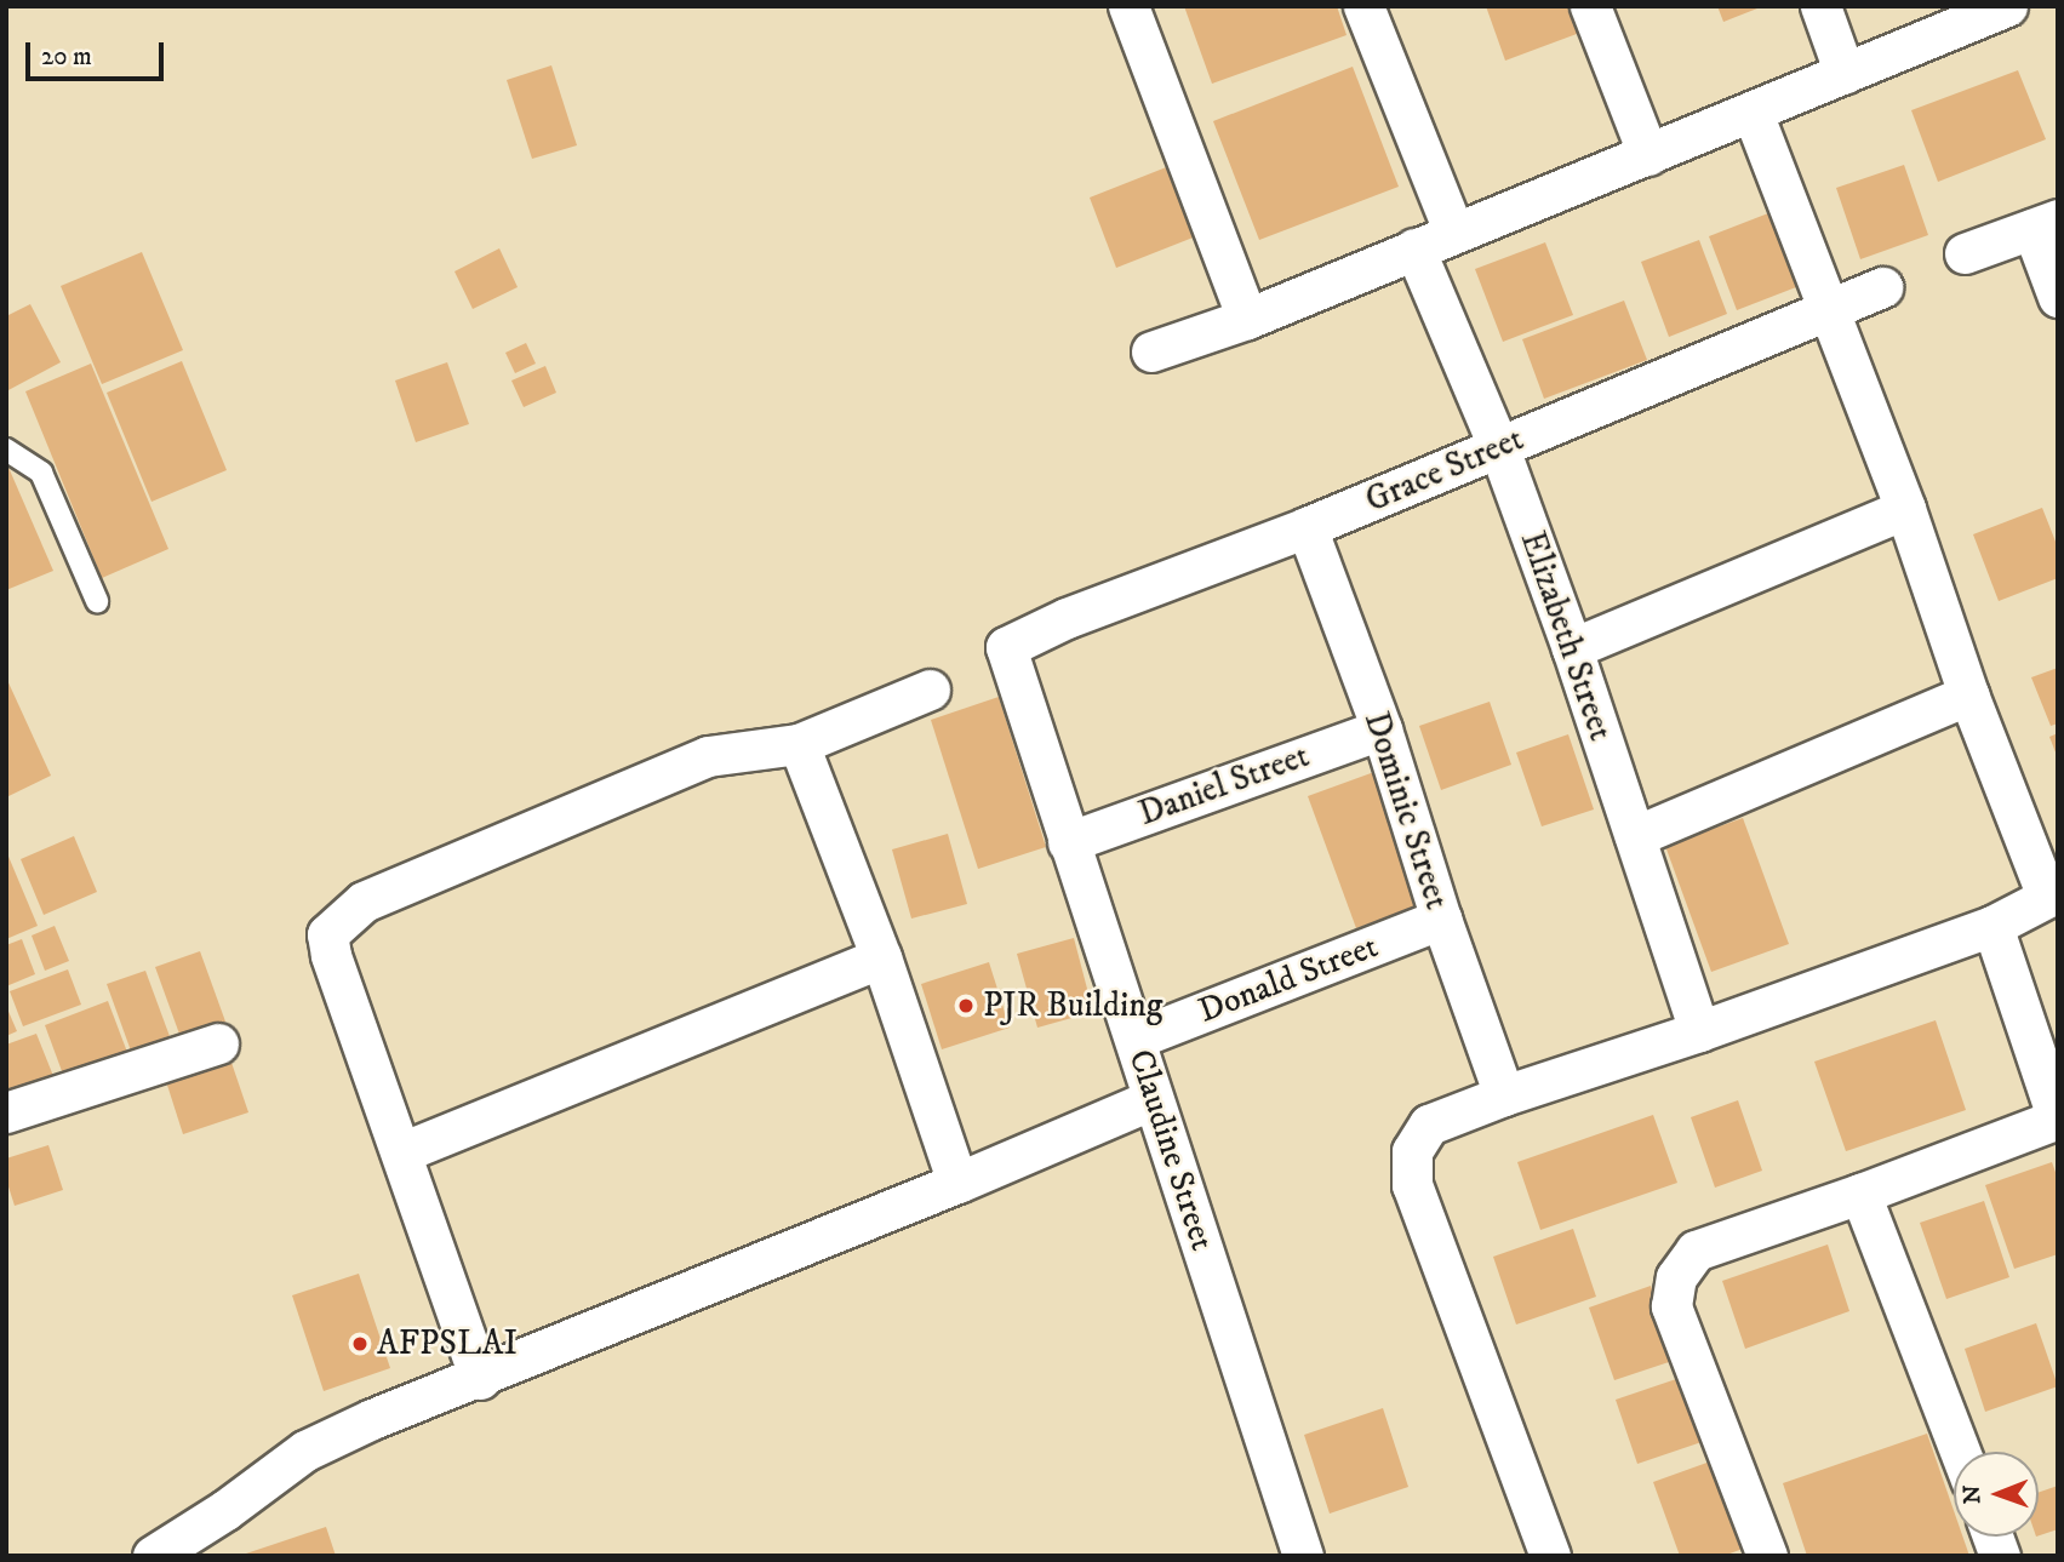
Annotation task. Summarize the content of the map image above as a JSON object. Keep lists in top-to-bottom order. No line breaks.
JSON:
{"streets":{"street":["Grace Street","Elizabeth Street","Daniel Street","Dominic Street","Donald Street","Claudine Street"]},"crossings":[["Grace Street","Elizabeth Street"],["Grace Street","Dominic Street"],["Grace Street","Claudine Street"],["Daniel Street","Dominic Street"],["Daniel Street","Claudine Street"],["Dominic Street","Donald Street"],["Donald Street","Claudine Street"]],"places":["PJR Building","AFPSLAI"],"scale_bar":"20 m","north":"left"}
